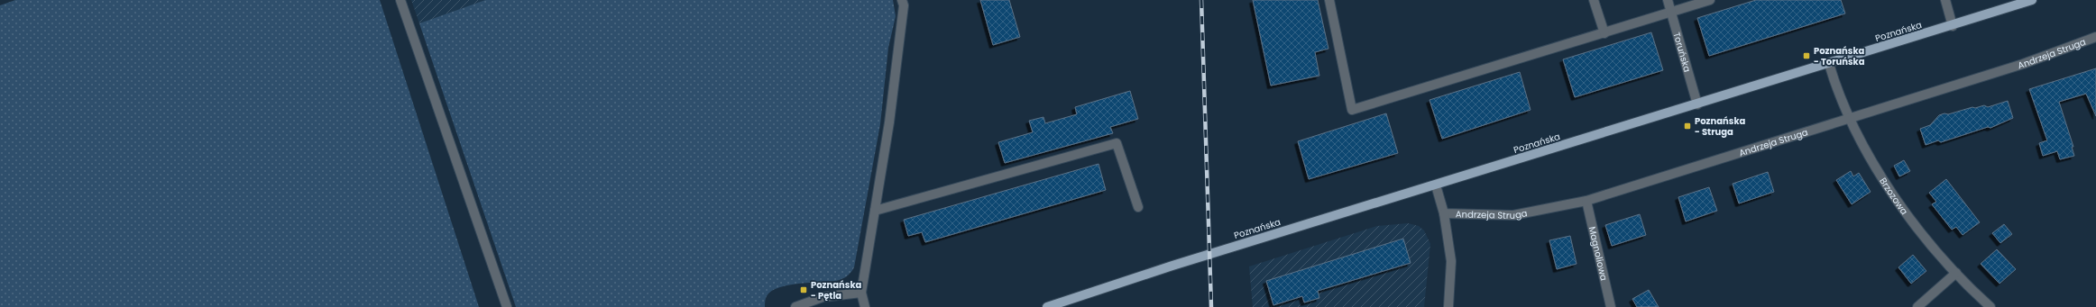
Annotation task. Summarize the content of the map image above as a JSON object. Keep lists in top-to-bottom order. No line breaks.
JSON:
{"streets":{"main road":["Poznańska"],"street":["Toruńska","Andrzeja Struga","Brzozowa","Magnoliowa"]},"crossings":[["Poznańska","Toruńska"],["Poznańska","Andrzeja Struga"],["Poznańska","Brzozowa"],["Andrzeja Struga","Brzozowa"],["Andrzeja Struga","Magnoliowa"]],"places":{"transit":["Poznańska - Toruńska","Poznańska - Struga","Poznańska - Pętla"]}}
